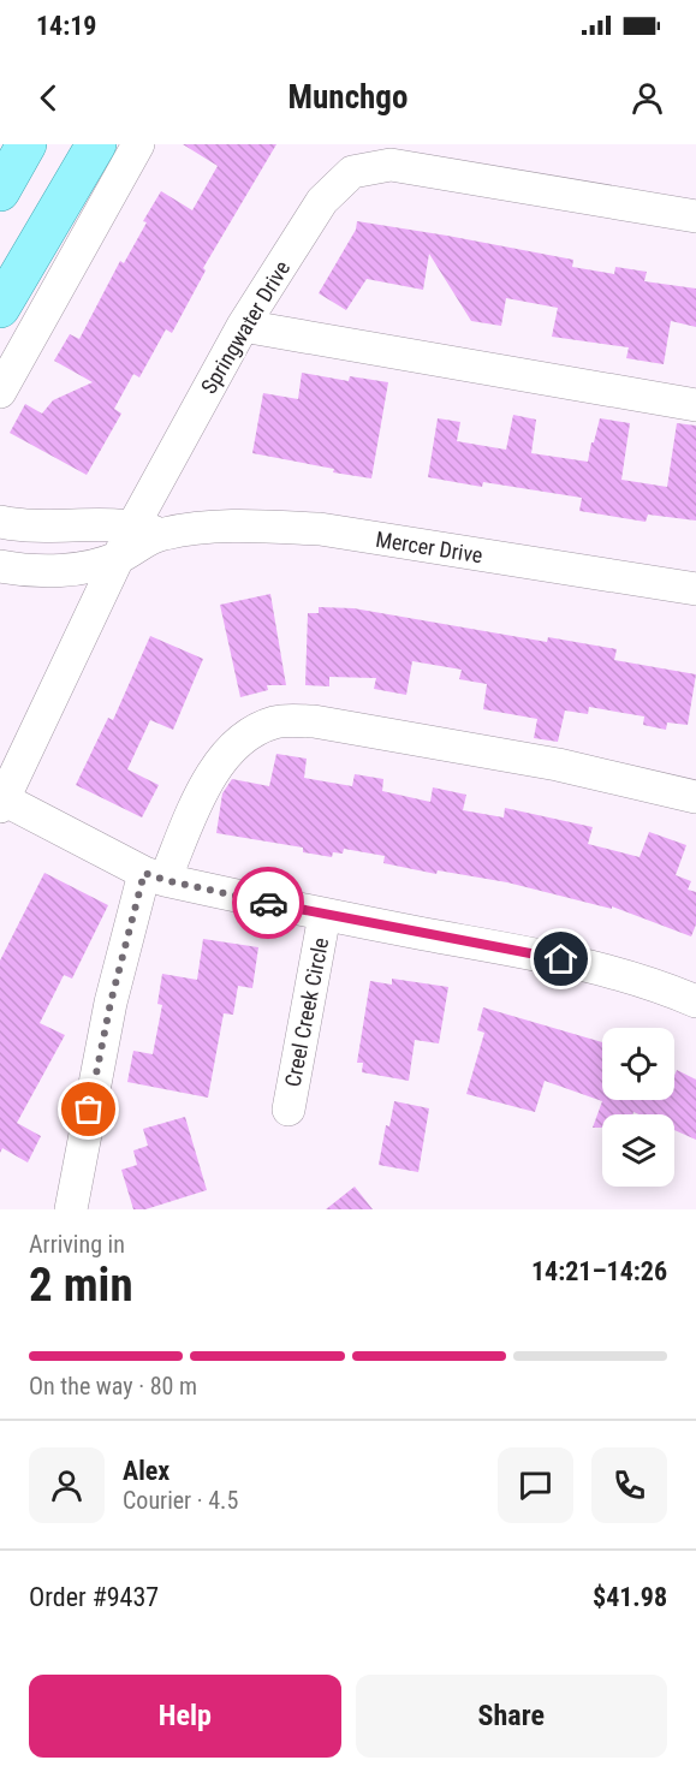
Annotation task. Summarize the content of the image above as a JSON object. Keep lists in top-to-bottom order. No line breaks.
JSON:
{"streets":{"street":["Springwater Drive","Mercer Drive","Creel Creek Circle"]},"crossings":[["Springwater Drive","Mercer Drive"]],"page":{"status":"14:19","header":"Munchgo","heading":["2 min","Arriving in","14:21–14:26"],"panel":["Alex","Courier · 4.5","Order #9437","$41.98"],"bar":"On the way · 80 m","buttons":["Help","Share"]}}
